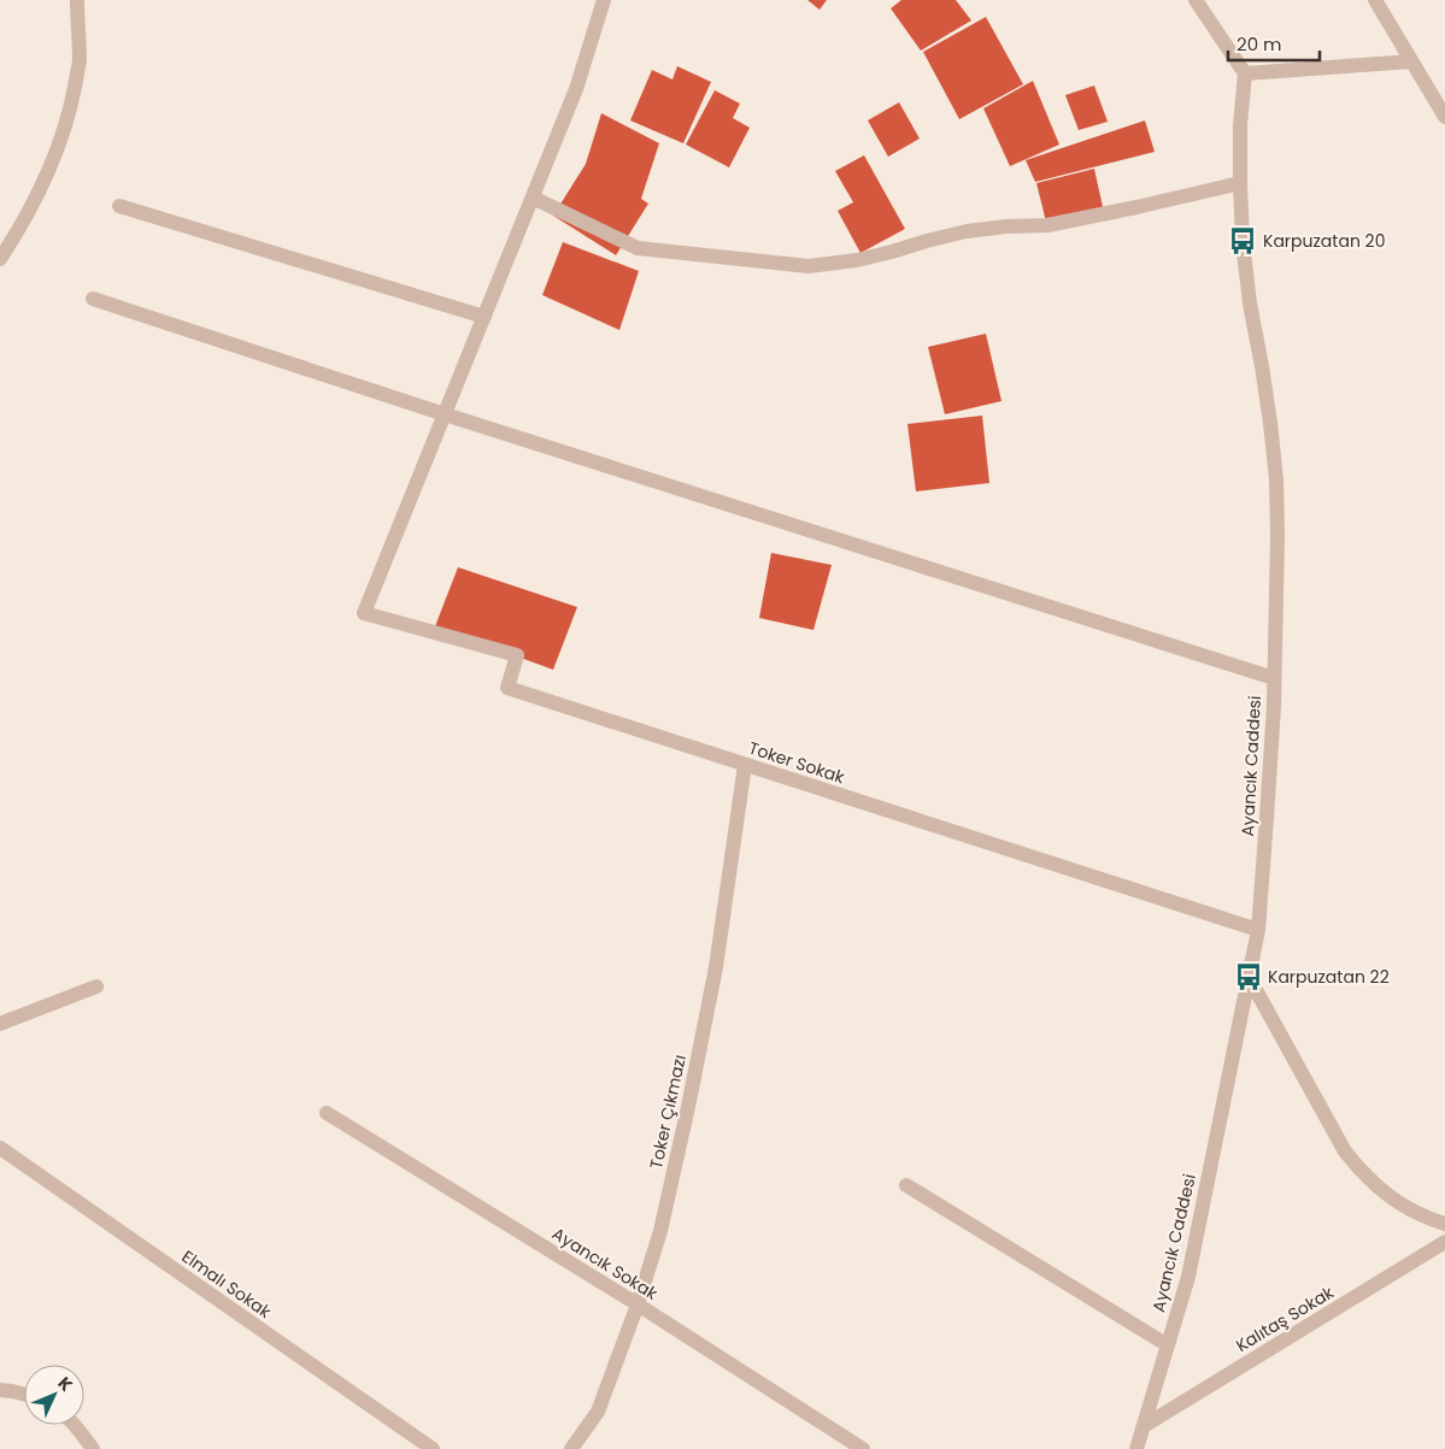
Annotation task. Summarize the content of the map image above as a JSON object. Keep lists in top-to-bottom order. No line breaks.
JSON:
{"streets":{"street":["Toker Sokak","Ayancık Caddesi","Toker Çıkmazı","Ayancık Sokak","Elmalı Sokak","Kalıtaş Sokak"]},"crossings":[["Toker Sokak","Ayancık Caddesi"],["Toker Sokak","Toker Çıkmazı"],["Ayancık Caddesi","Kalıtaş Sokak"],["Toker Çıkmazı","Ayancık Sokak"]],"places":{"bus stop":["Karpuzatan 20","Karpuzatan 22"]},"scale_bar":"20 m","north":"top right"}
